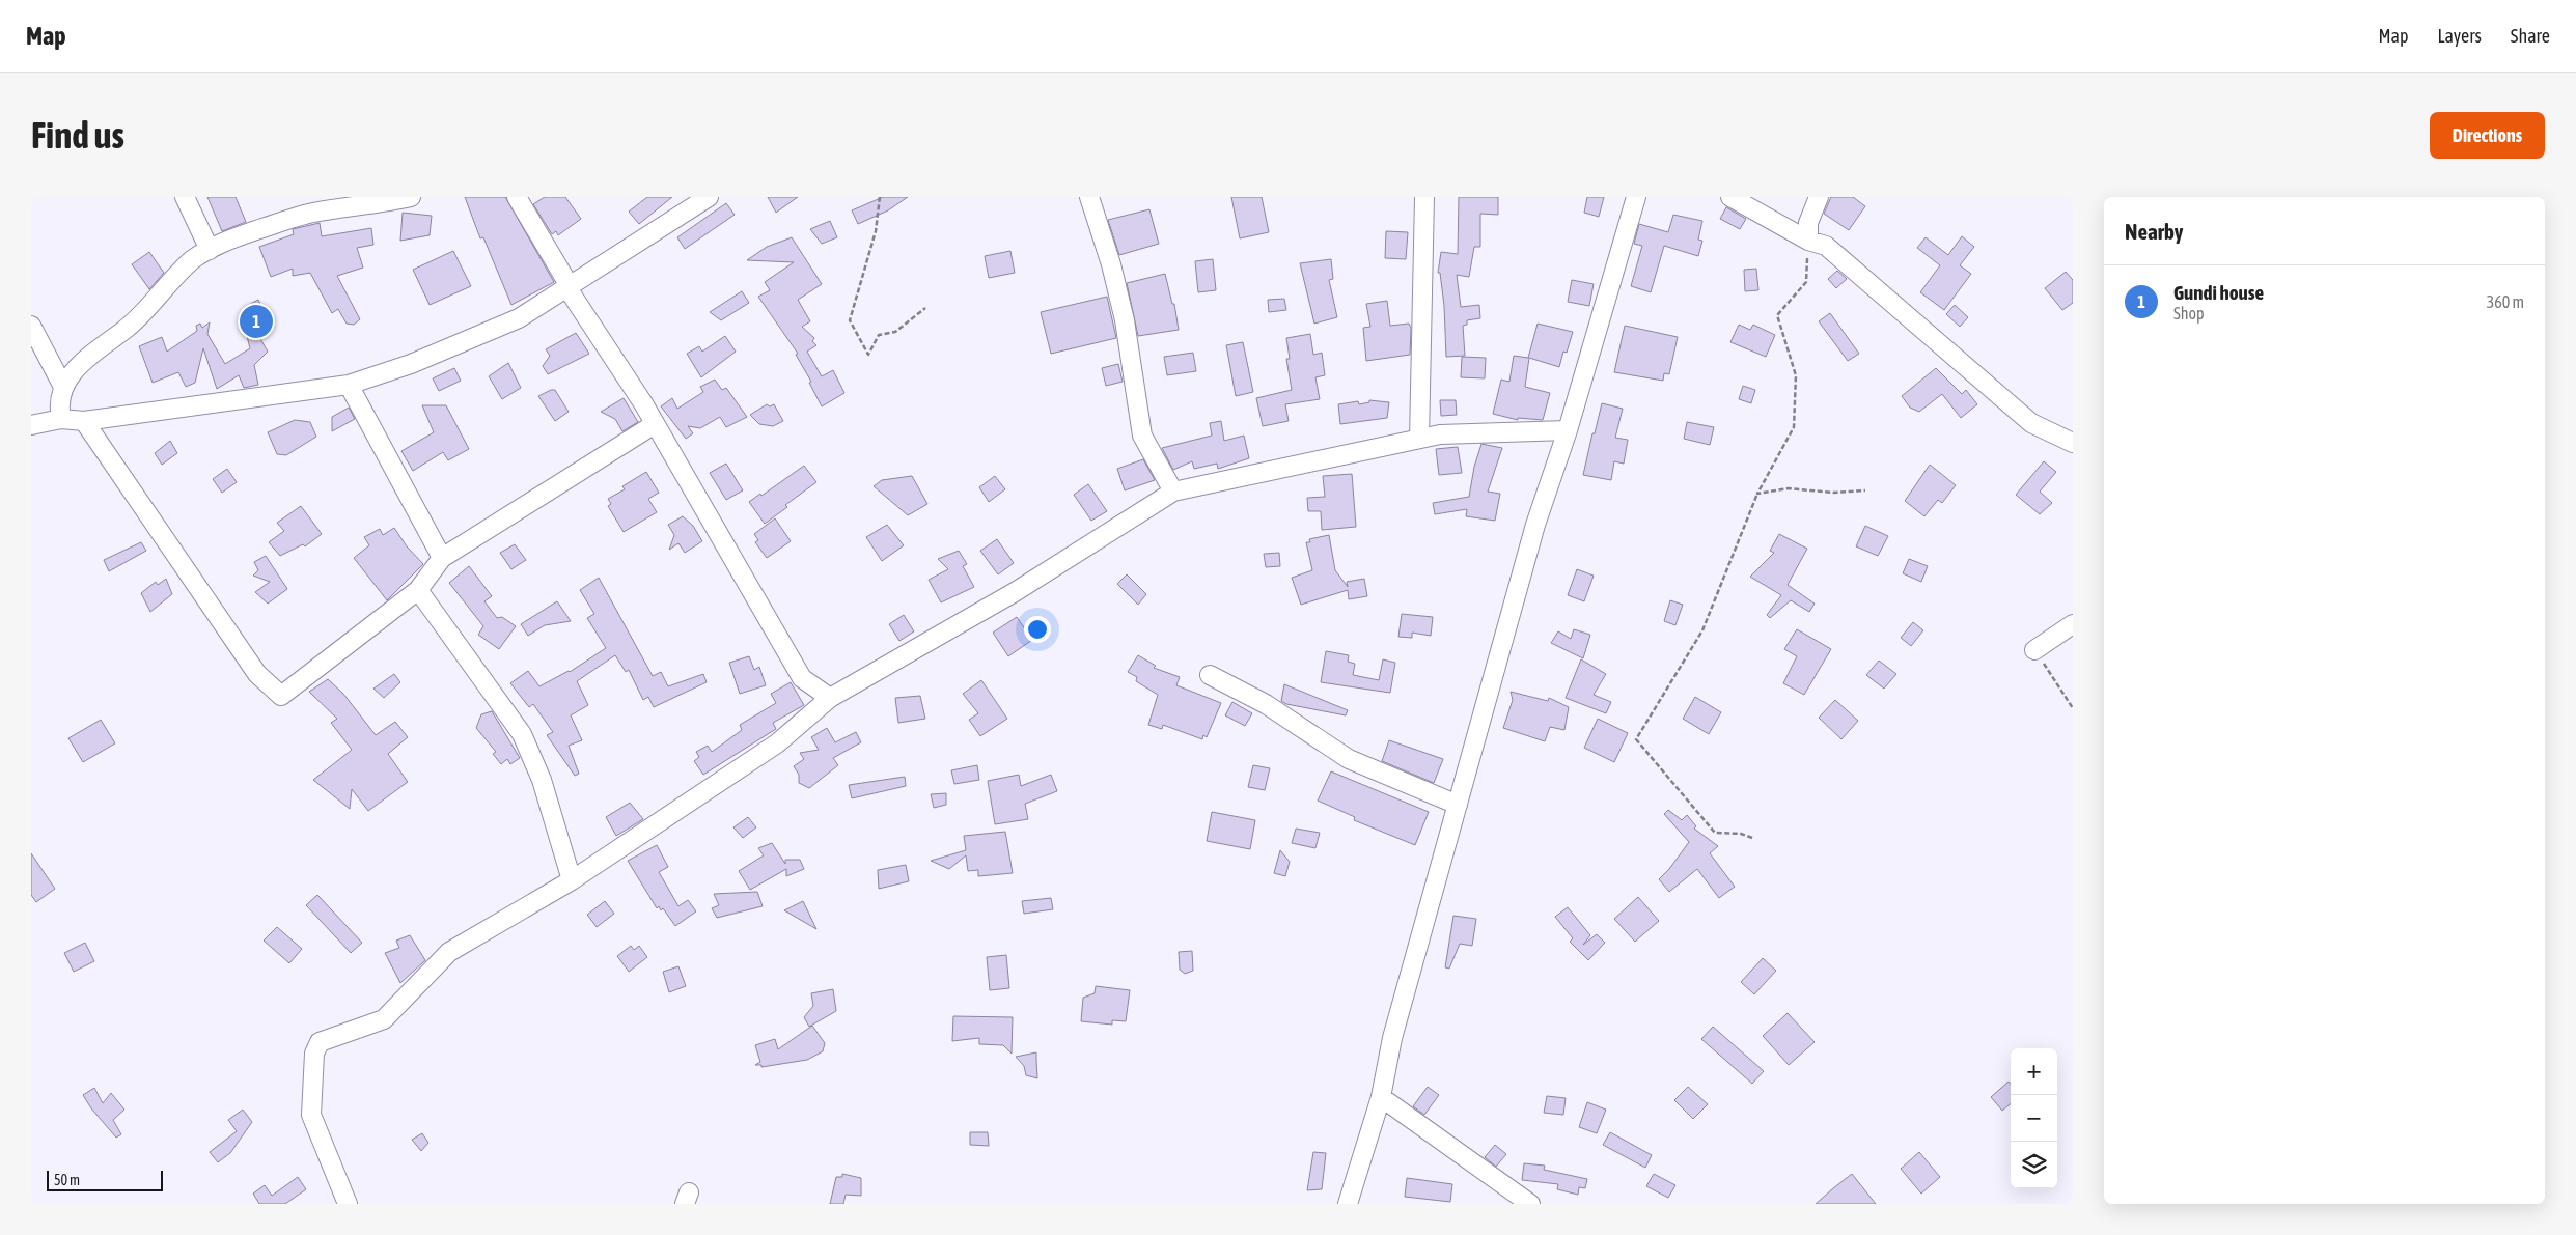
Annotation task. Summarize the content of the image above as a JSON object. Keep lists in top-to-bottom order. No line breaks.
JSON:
{"scale_bar":"50 m","page":{"header":"Map","nav":["Map","Layers","Share"],"buttons":"Directions","title":"Find us","heading":"Nearby","list":[{"mark":"1","name":"Gundi house","note":"Shop","value":"360 m"}],"pins":"1","map_buttons":["+","−"],"scale":"50 m"}}
